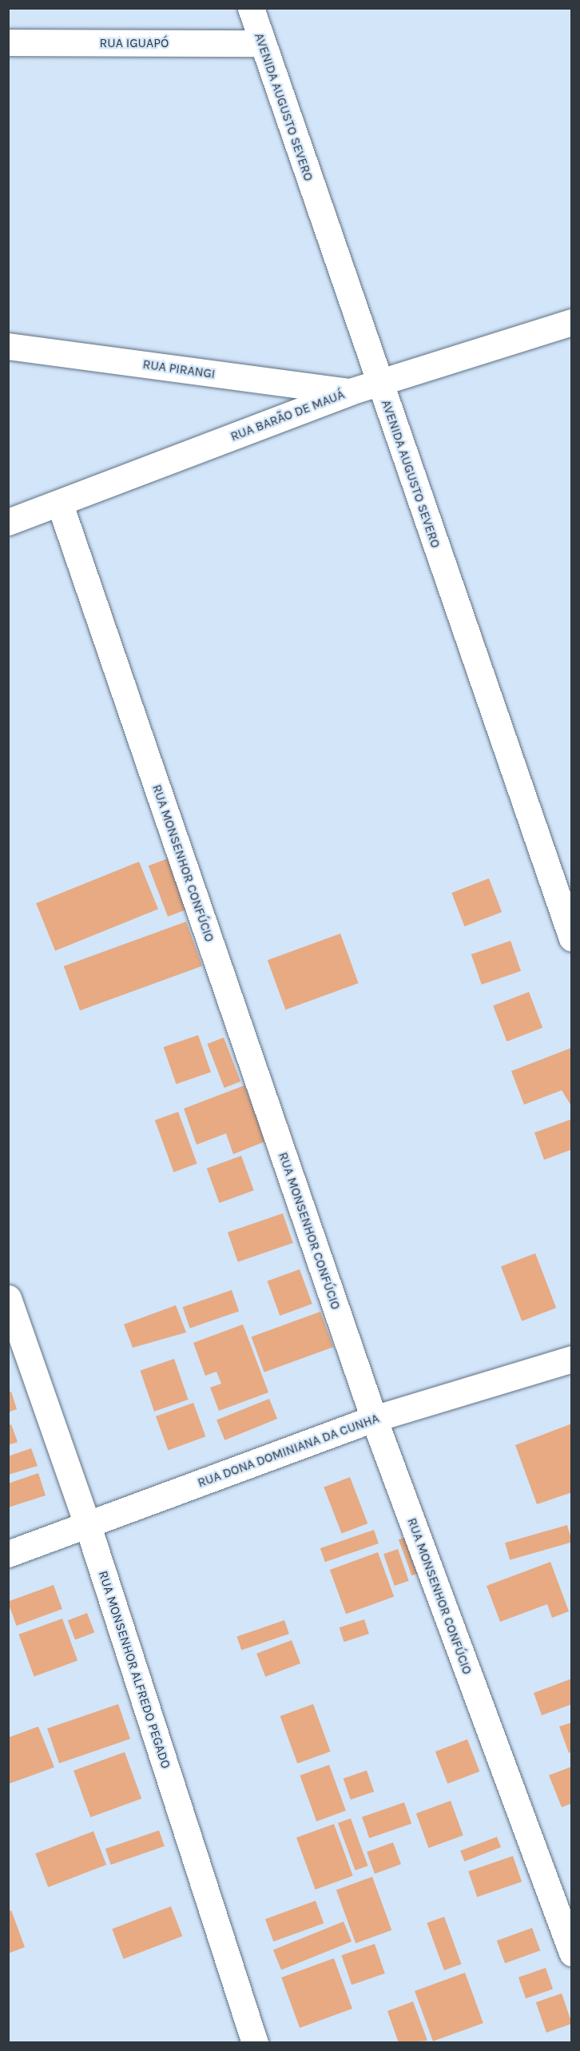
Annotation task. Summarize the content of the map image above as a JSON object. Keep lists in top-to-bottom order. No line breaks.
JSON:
{"streets":{"street":["RUA IGUAPÓ","AVENIDA AUGUSTO SEVERO","RUA PIRANGI","RUA BARÃO DE MAUÁ","RUA MONSENHOR CONFÚCIO","RUA DONA DOMINIANA DA CUNHA","RUA MONSENHOR ALFREDO PEGADO"]},"crossings":[["RUA IGUAPÓ","AVENIDA AUGUSTO SEVERO"],["AVENIDA AUGUSTO SEVERO","RUA BARÃO DE MAUÁ"],["RUA PIRANGI","RUA BARÃO DE MAUÁ"],["RUA BARÃO DE MAUÁ","RUA MONSENHOR CONFÚCIO"],["RUA MONSENHOR CONFÚCIO","RUA DONA DOMINIANA DA CUNHA"],["RUA DONA DOMINIANA DA CUNHA","RUA MONSENHOR ALFREDO PEGADO"]]}
